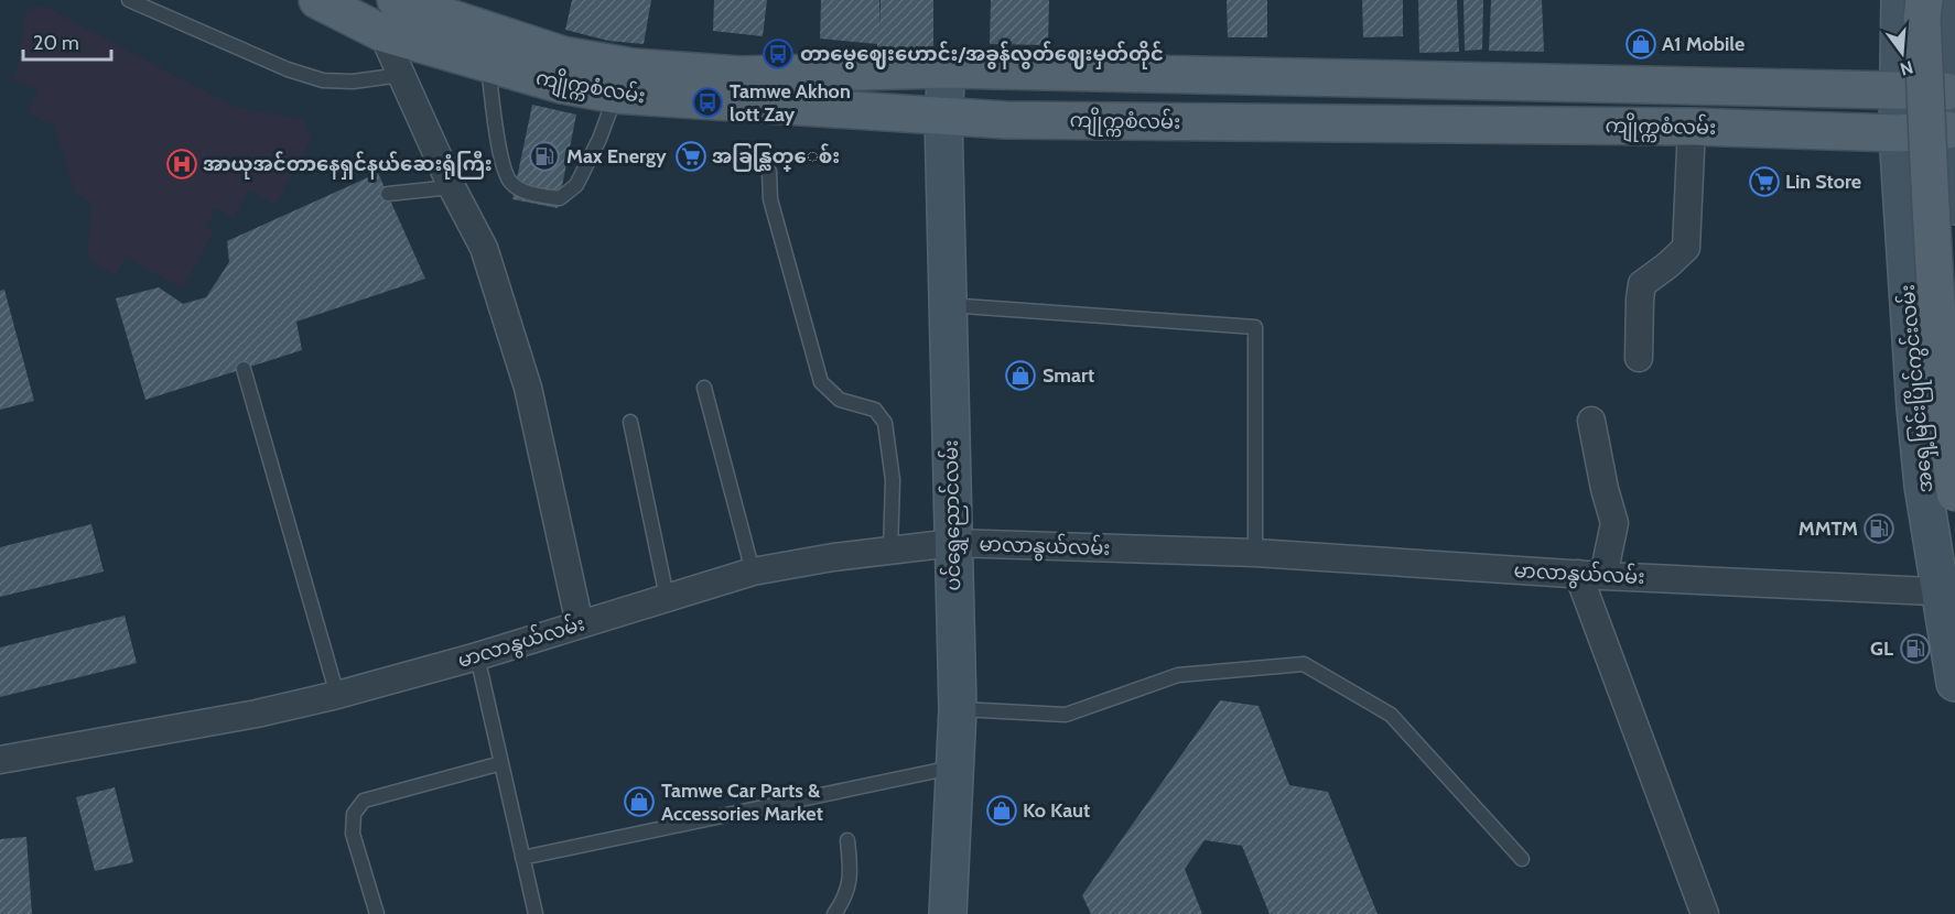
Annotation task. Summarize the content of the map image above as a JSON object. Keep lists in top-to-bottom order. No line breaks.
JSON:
{"streets":{"main road":["ကျိုက္ကစံလမ်း","အရှေ့မြင်းပြိုင်ကွင်းလမ်း","ပင်ရွှေညောင်လမ်း"],"street":["မာလာနွယ်လမ်း"]},"crossings":[["ကျိုက္ကစံလမ်း","အရှေ့မြင်းပြိုင်ကွင်းလမ်း"],["ကျိုက္ကစံလမ်း","ပင်ရွှေညောင်လမ်း"],["အရှေ့မြင်းပြိုင်ကွင်းလမ်း","မာလာနွယ်လမ်း"],["ပင်ရွှေညောင်လမ်း","မာလာနွယ်လမ်း"]],"places":{"shop":["A1 Mobile","Smart","Tamwe Car Parts & Accessories Market","Ko Kaut"],"bus stop":["တာမွေဈေးဟောင်း/အခွန်လွတ်ဈေးမှတ်တိုင်","Tamwe Akhon lott Zay"],"fuel station":["Max Energy","MMTM","GL"],"supermarket":["အခြန္လြတ္ေစ်း","Lin Store"],"hospital":["အာယုအင်တာနေရှင်နယ်ဆေးရုံကြီး"]},"scale_bar":"20 m","north":"bottom"}
